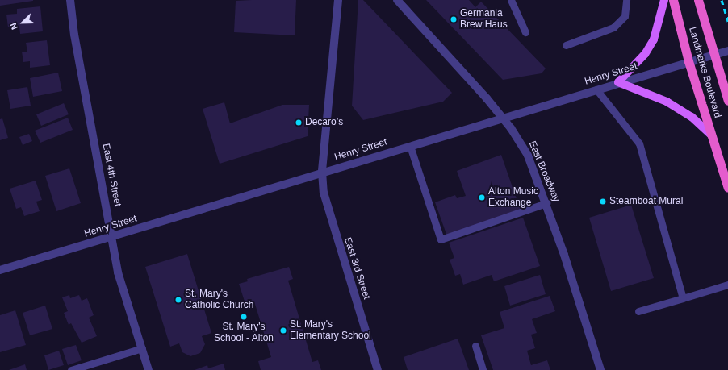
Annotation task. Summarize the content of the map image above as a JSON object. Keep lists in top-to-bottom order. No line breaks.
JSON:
{"streets":{"highway":["Landmarks Boulevard"],"street":["Henry Street","East Broadway","East 4th Street","East 3rd Street"]},"crossings":[["Landmarks Boulevard","Henry Street"],["Henry Street","East Broadway"],["Henry Street","East 4th Street"],["Henry Street","East 3rd Street"]],"places":["Germania Brew Haus","Decaro’s","Alton Music Exchange","Steamboat Mural","St. Mary's Catholic Church","St. Mary's School - Alton","St. Mary's Elementary School"],"north":"bottom left"}
